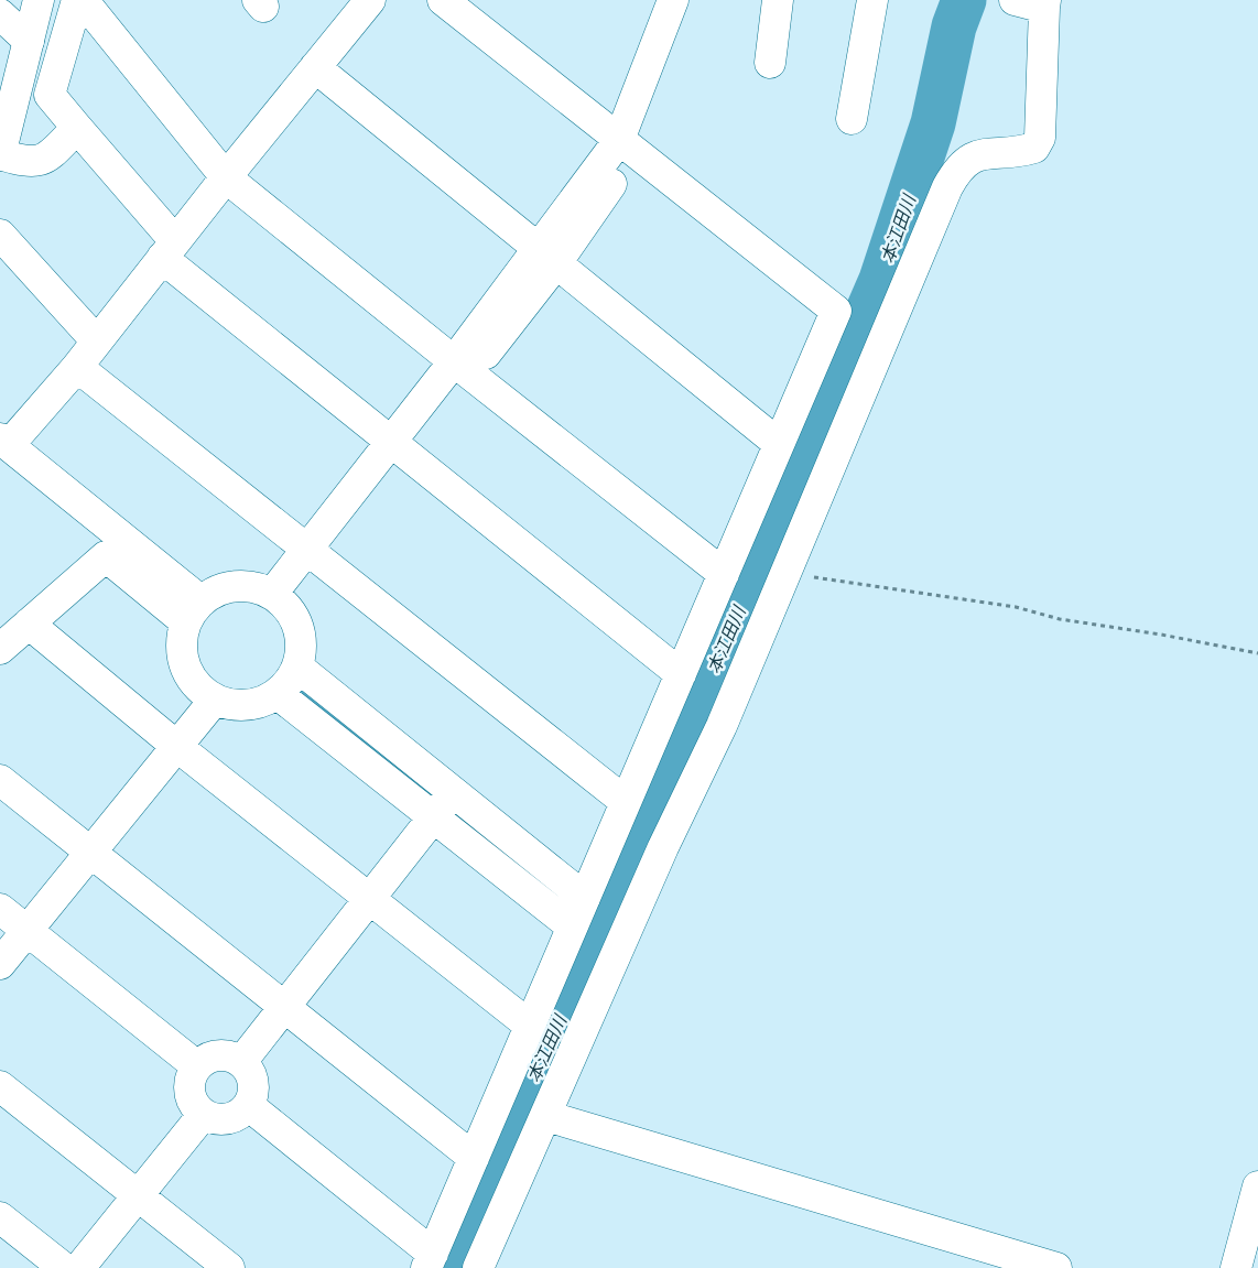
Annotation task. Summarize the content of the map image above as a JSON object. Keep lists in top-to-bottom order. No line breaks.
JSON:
{"water":["本江田川"]}
